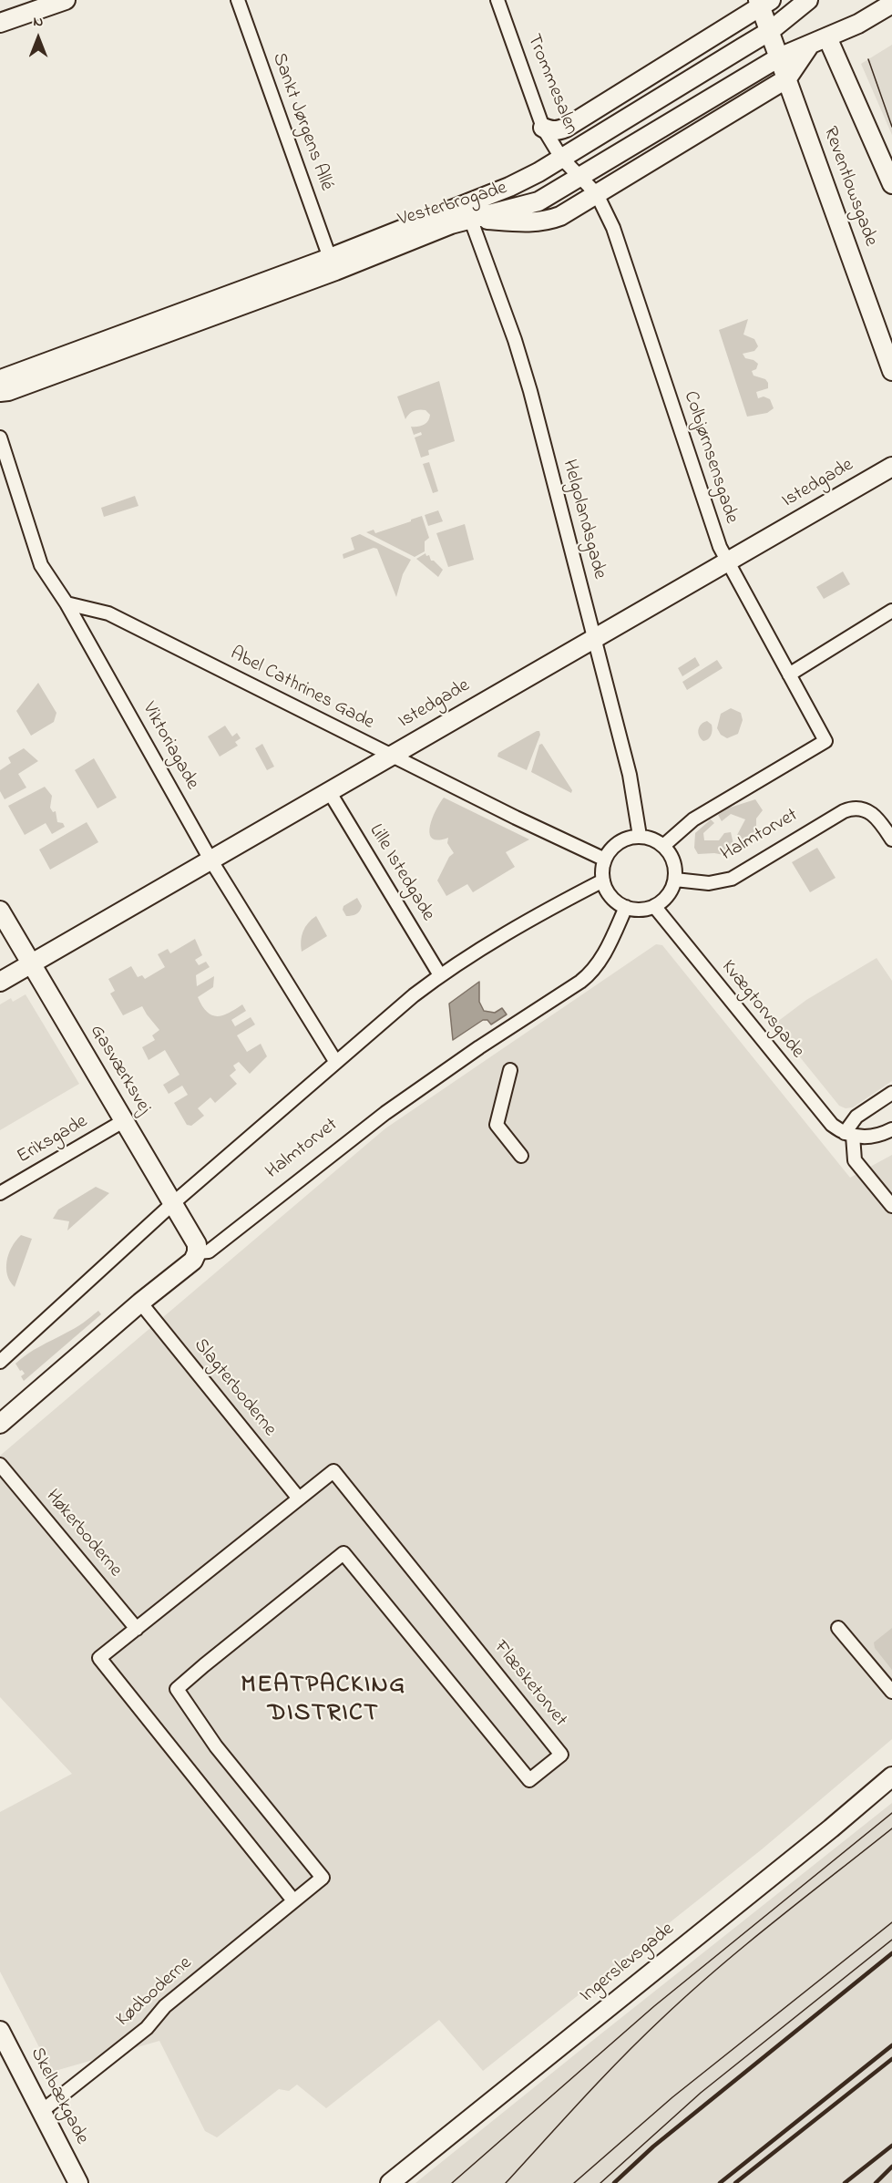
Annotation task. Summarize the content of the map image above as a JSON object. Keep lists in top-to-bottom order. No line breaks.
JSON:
{"streets":{"street":["Trommesalen","Sankt Jørgens Allé","Reventlowsgade","Vesterbrogade","Colbjørnsensgade","Istedgade","Helgolandsgade","Abel Cathrines Gade","Viktoriagade","Halmtorvet","Lille Istedgade","Kvægtorvsgade","Gasværksvej","Eriksgade","Slagterboderne","Høkerboderne","Flæsketorvet","Ingerslevsgade","Kødboderne","Skelbækgade"]},"crossings":[["Trommesalen","Vesterbrogade"],["Trommesalen","Colbjørnsensgade"],["Sankt Jørgens Allé","Vesterbrogade"],["Reventlowsgade","Vesterbrogade"],["Vesterbrogade","Colbjørnsensgade"],["Vesterbrogade","Helgolandsgade"],["Colbjørnsensgade","Istedgade"],["Colbjørnsensgade","Helgolandsgade"],["Colbjørnsensgade","Abel Cathrines Gade"],["Colbjørnsensgade","Halmtorvet"],["Colbjørnsensgade","Kvægtorvsgade"],["Istedgade","Helgolandsgade"],["Istedgade","Abel Cathrines Gade"],["Istedgade","Viktoriagade"],["Istedgade","Lille Istedgade"],["Istedgade","Gasværksvej"],["Helgolandsgade","Abel Cathrines Gade"],["Helgolandsgade","Halmtorvet"],["Helgolandsgade","Kvægtorvsgade"],["Abel Cathrines Gade","Viktoriagade"],["Abel Cathrines Gade","Halmtorvet"],["Abel Cathrines Gade","Kvægtorvsgade"],["Halmtorvet","Kvægtorvsgade"],["Halmtorvet","Gasværksvej"],["Halmtorvet","Slagterboderne"],["Gasværksvej","Eriksgade"],["Slagterboderne","Flæsketorvet"],["Høkerboderne","Flæsketorvet"],["Flæsketorvet","Kødboderne"],["Kødboderne","Skelbækgade"]],"districts":["MEATPACKING DISTRICT"],"north":"top"}
